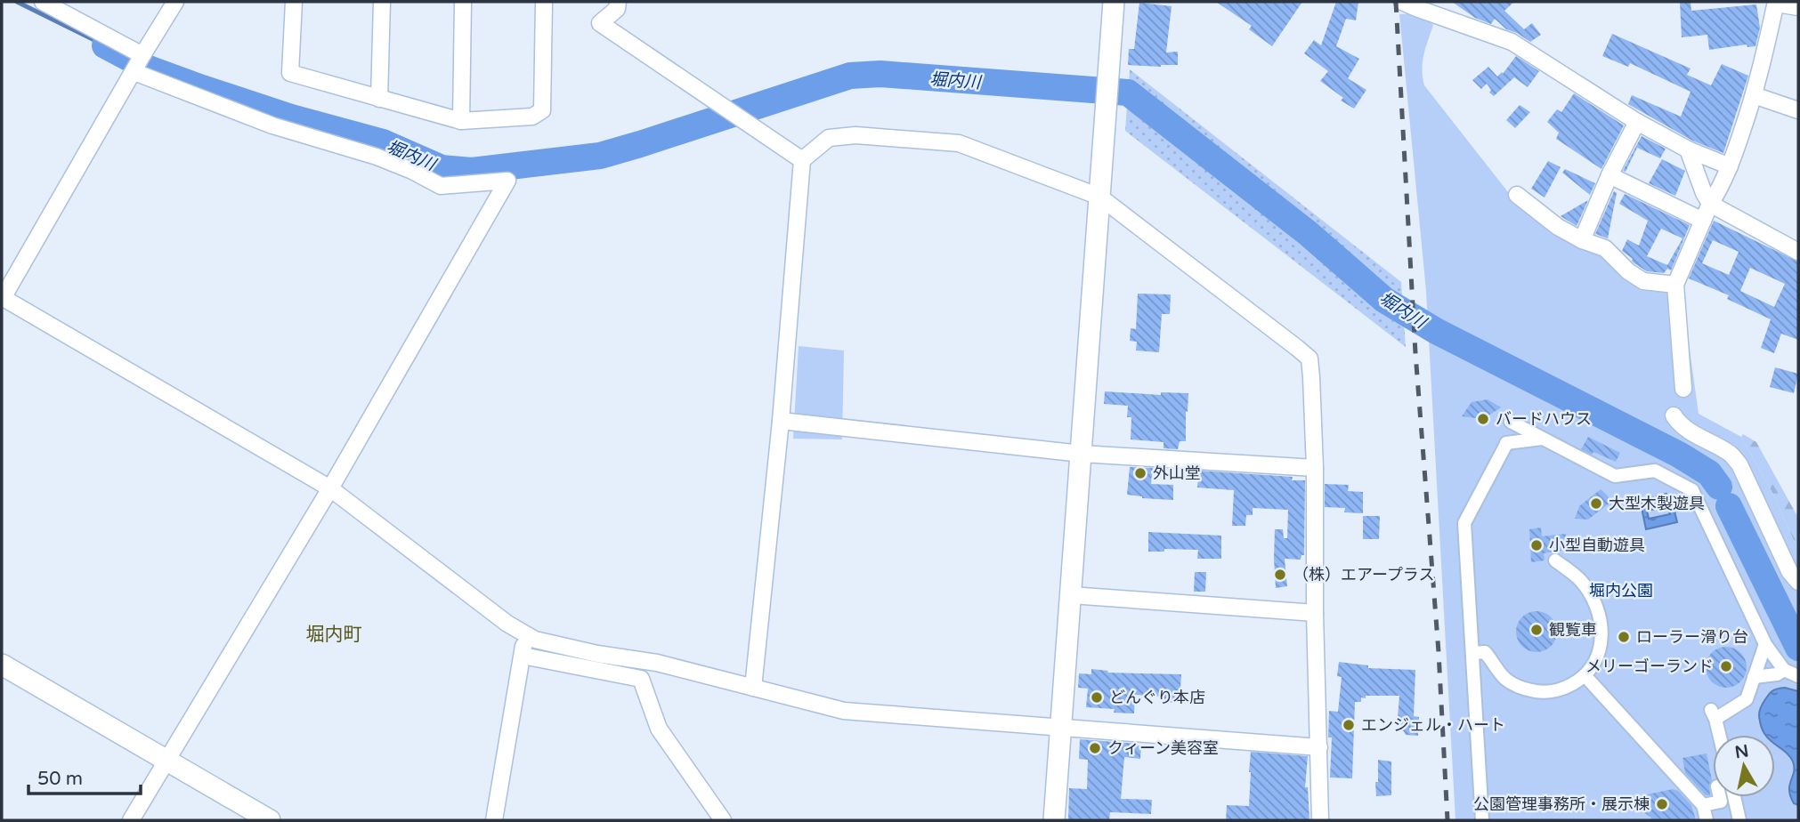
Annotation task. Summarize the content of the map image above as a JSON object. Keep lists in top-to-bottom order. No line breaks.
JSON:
{"districts":["堀内町"],"water":["堀内川"],"parks":["堀内公園"],"places":["バードハウス","外山堂","大型木製遊具","小型自動遊具","（株）エアープラス","観覧車","ローラー滑り台","メリーゴーランド","どんぐり本店","エンジェル・ハート","クィーン美容室","公園管理事務所・展示棟"],"scale_bar":"50 m","north":"top"}
